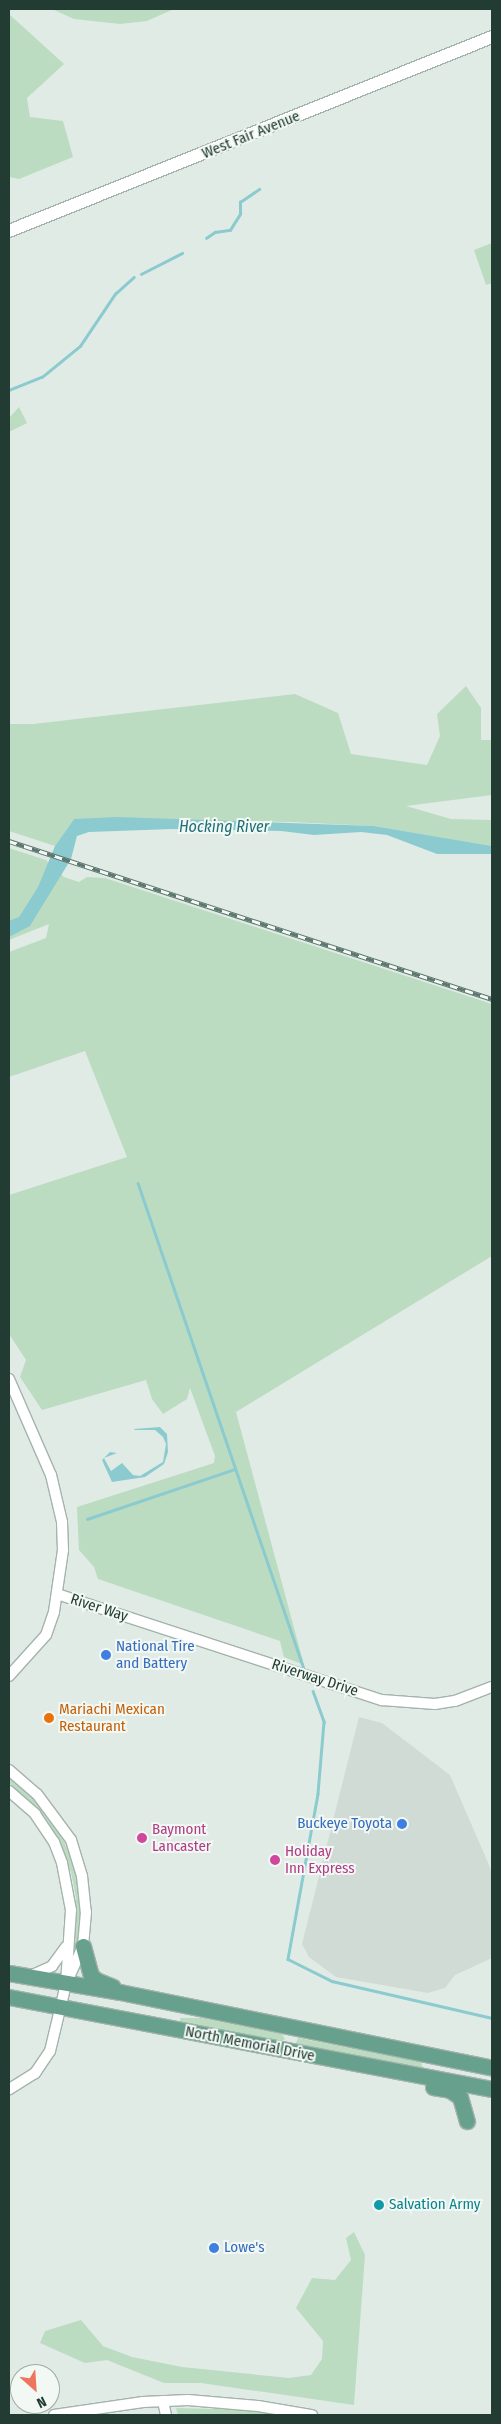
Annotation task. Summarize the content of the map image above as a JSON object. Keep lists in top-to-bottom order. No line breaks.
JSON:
{"streets":{"main road":["North Memorial Drive"],"street":["West Fair Avenue","River Way","Riverway Drive"]},"crossings":[["River Way","Riverway Drive"]],"water":["Hocking River"],"places":["National Tire and Battery","Mariachi Mexican Restaurant","Buckeye Toyota","Baymont Lancaster","Holiday Inn Express","Salvation Army","Lowe's"],"north":"bottom right"}
